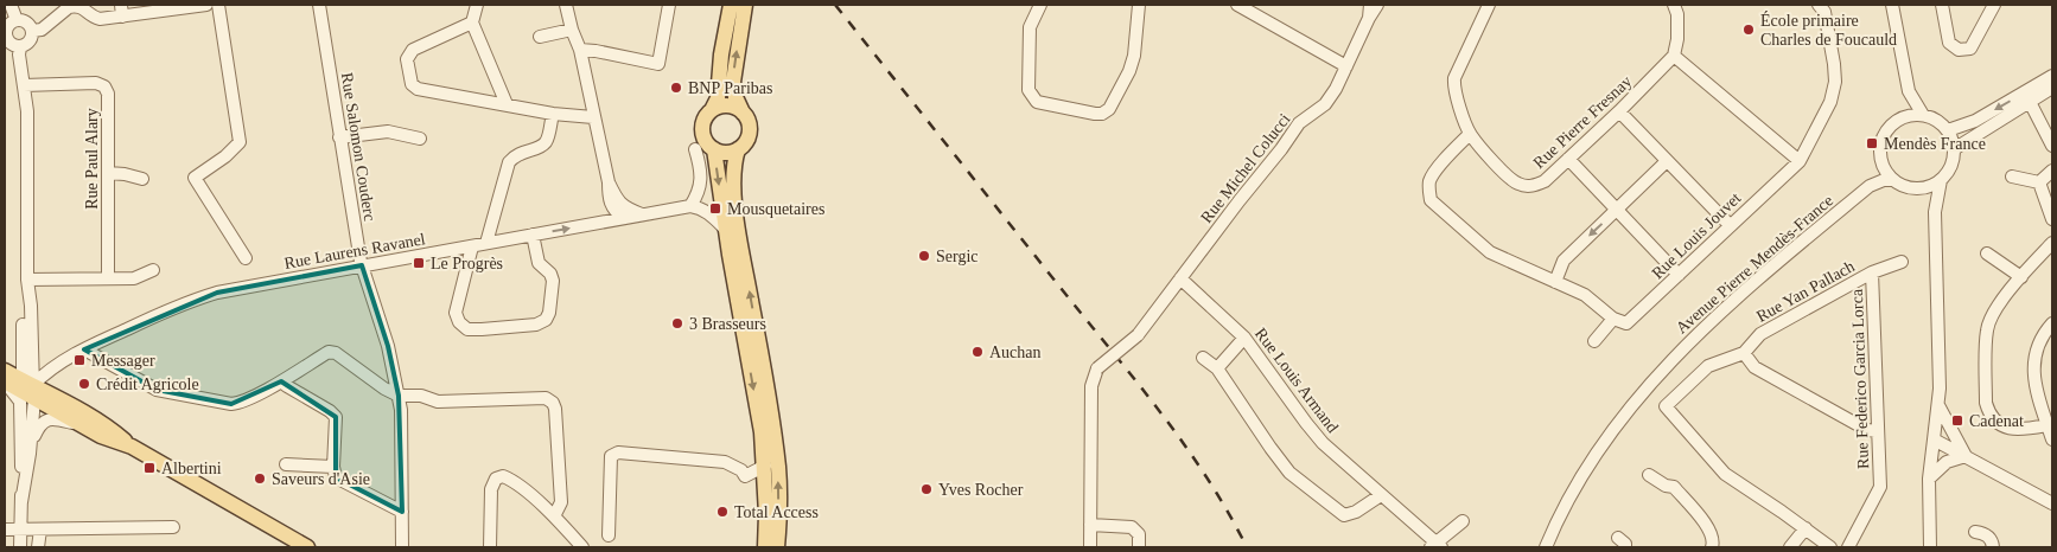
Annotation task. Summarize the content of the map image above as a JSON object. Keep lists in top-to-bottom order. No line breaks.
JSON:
{"streets":{"street":["Rue Pierre Fresnay","Rue Salomon Couderc","Rue Paul Alary","Rue Michel Colucci","Rue Louis Jouvet","Rue Laurens Ravanel","Avenue Pierre Mendès-France","Rue Yan Pallach","Rue Federico Garcia Lorca","Rue Louis Armand"]},"crossings":[["Rue Salomon Couderc","Rue Laurens Ravanel"],["Rue Michel Colucci","Rue Louis Armand"],["Rue Yan Pallach","Rue Federico Garcia Lorca"]],"places":{"other":["École primaire Charles de Foucauld","BNP Paribas","Sergic","3 Brasseurs","Auchan","Crédit Agricole","Saveurs d'Asie","Yves Rocher","Total Access"],"transit":["Mendès France","Mousquetaires","Le Progrès","Messager","Cadenat","Albertini"]}}
